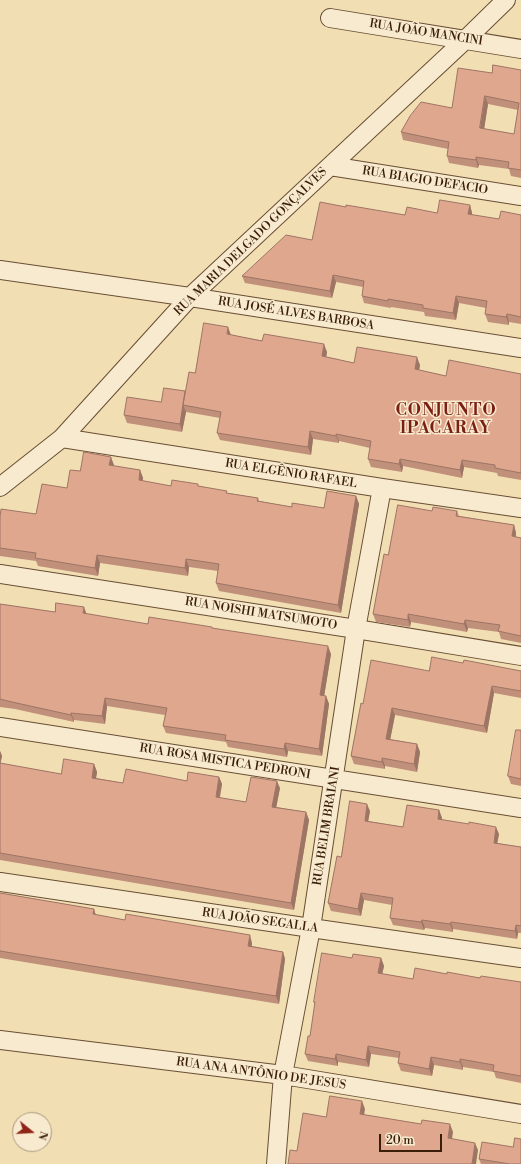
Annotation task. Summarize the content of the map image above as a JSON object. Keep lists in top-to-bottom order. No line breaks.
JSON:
{"streets":{"street":["RUA JOÃO MANCINI","RUA BIAGIO DEFACIO","RUA MARIA DELGADO GONÇALVES","RUA JOSÉ ALVES BARBOSA","RUA ELGÊNIO RAFAEL","RUA NOISHI MATSUMOTO","RUA ROSA MISTICA PEDRONI","RUA BELIM BRAIANI","RUA JOÃO SEGALLA","RUA ANA ANTÔNIO DE JESUS"]},"crossings":[["RUA JOÃO MANCINI","RUA MARIA DELGADO GONÇALVES"],["RUA BIAGIO DEFACIO","RUA MARIA DELGADO GONÇALVES"],["RUA MARIA DELGADO GONÇALVES","RUA JOSÉ ALVES BARBOSA"],["RUA MARIA DELGADO GONÇALVES","RUA ELGÊNIO RAFAEL"],["RUA ELGÊNIO RAFAEL","RUA BELIM BRAIANI"],["RUA NOISHI MATSUMOTO","RUA BELIM BRAIANI"],["RUA ROSA MISTICA PEDRONI","RUA BELIM BRAIANI"],["RUA BELIM BRAIANI","RUA JOÃO SEGALLA"],["RUA BELIM BRAIANI","RUA ANA ANTÔNIO DE JESUS"]],"districts":["CONJUNTO IPACARAY"],"scale_bar":"20 m","north":"right"}
